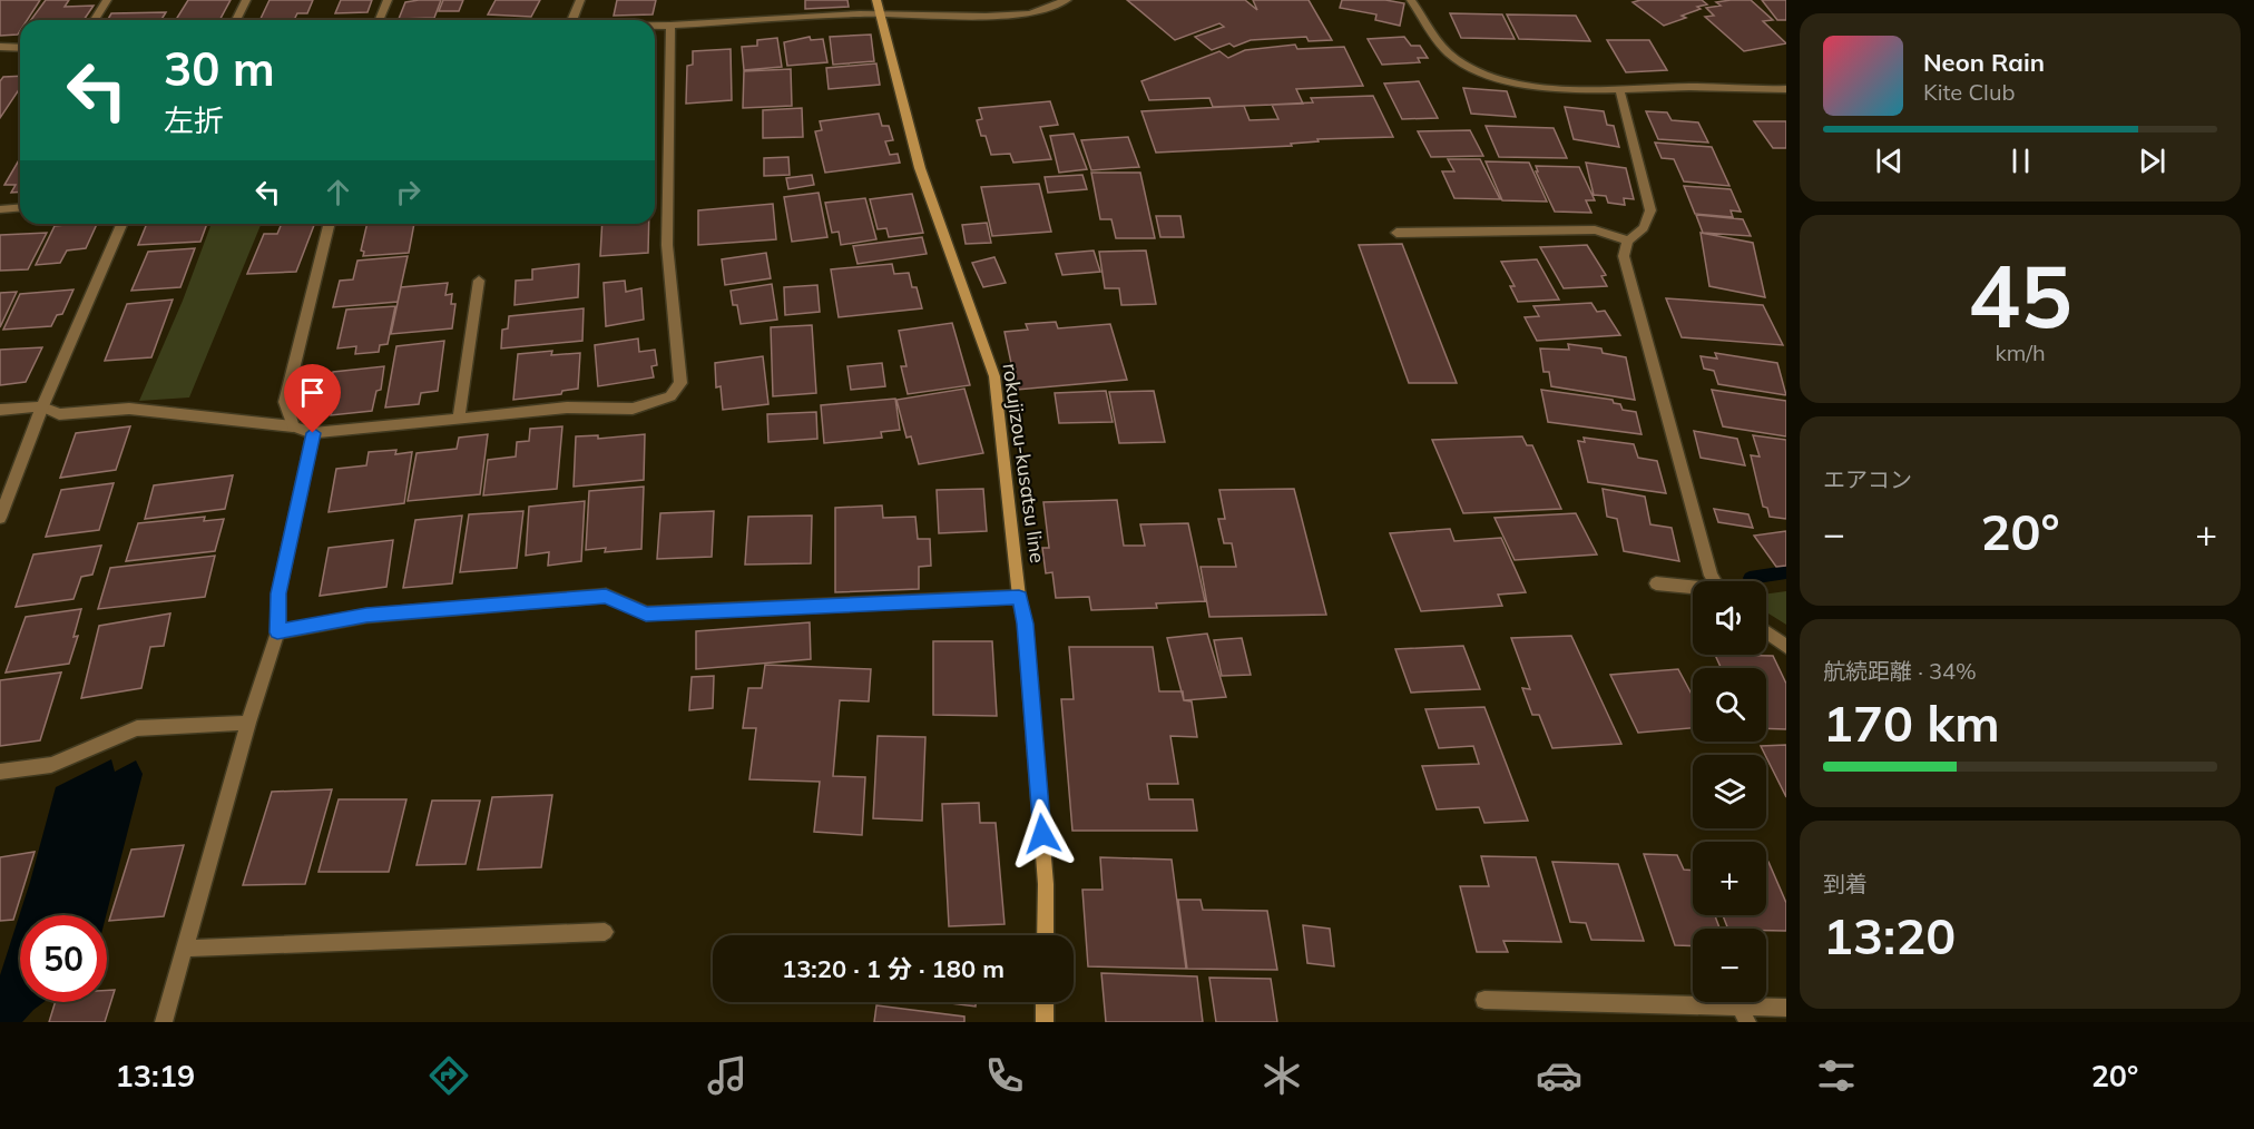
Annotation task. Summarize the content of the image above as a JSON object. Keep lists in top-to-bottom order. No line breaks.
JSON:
{"streets":{"main road":["rokujizou-kusatsu line"]},"page":{"turn":["30 m","左折"],"song":["Neon Rain","Kite Club"],"tile":[["45","km/h"],"エアコン",["航続距離 · 34%","170 km"],["到着","13:20"]],"heat":["−","20°","+"],"map_buttons":["+","−"],"limit":"50","trip":"13:20 · 1 分 · 180 m","tabs":["13:19","20°"]}}
